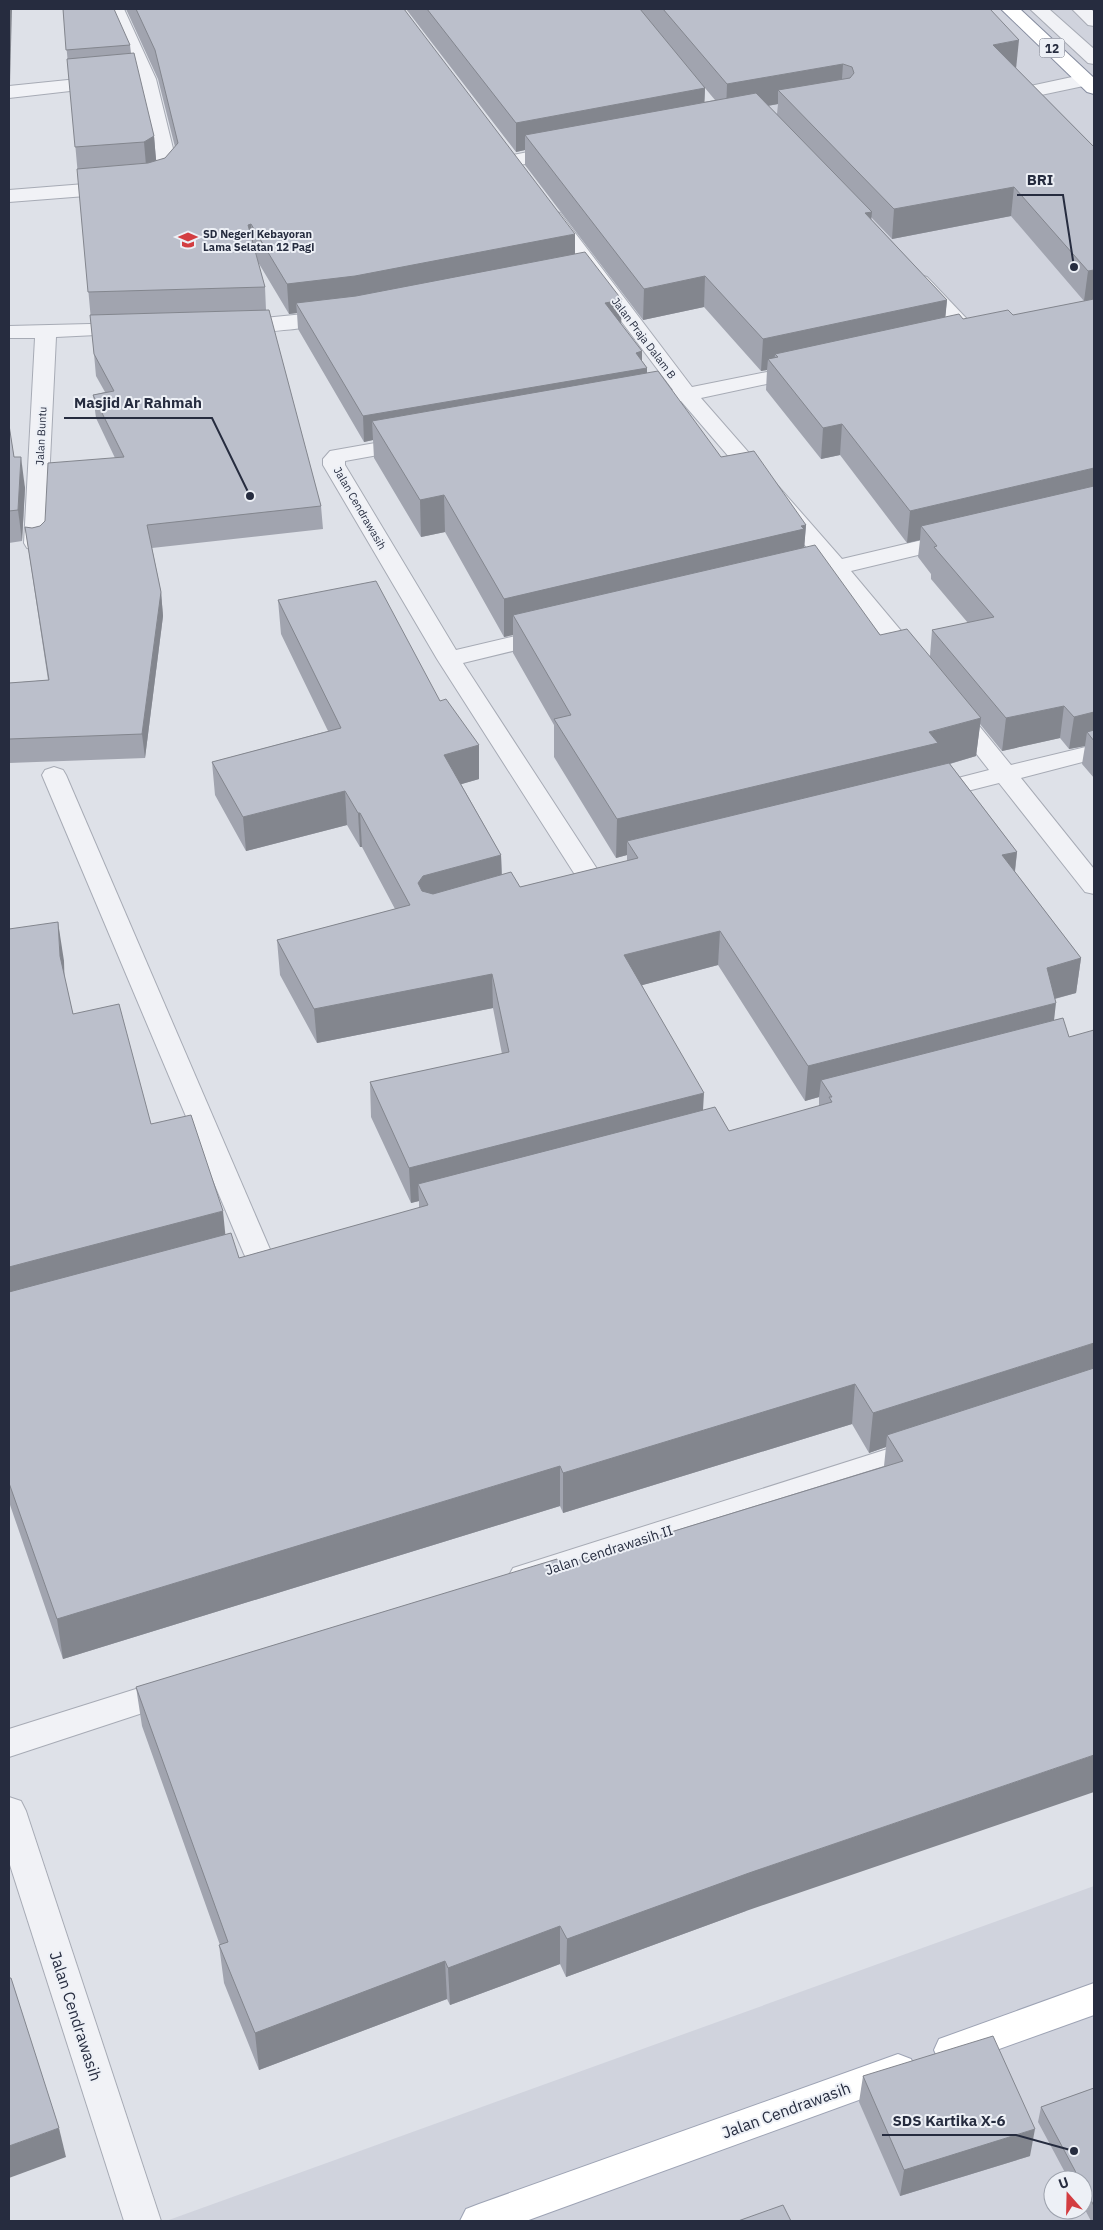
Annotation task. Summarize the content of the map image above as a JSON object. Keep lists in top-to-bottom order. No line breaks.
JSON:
{"streets":{"main road":["12","Jalan Cendrawasih"],"street":["Jalan Praja Dalam B","Jalan Buntu","Jalan Cendrawasih II"]},"places":{"school or university":["SD Negeri Kebayoran Lama Selatan 12 Pagi"],"other":["BRI","Masjid Ar Rahmah","SDS Kartika X-6"]},"north":"top"}
